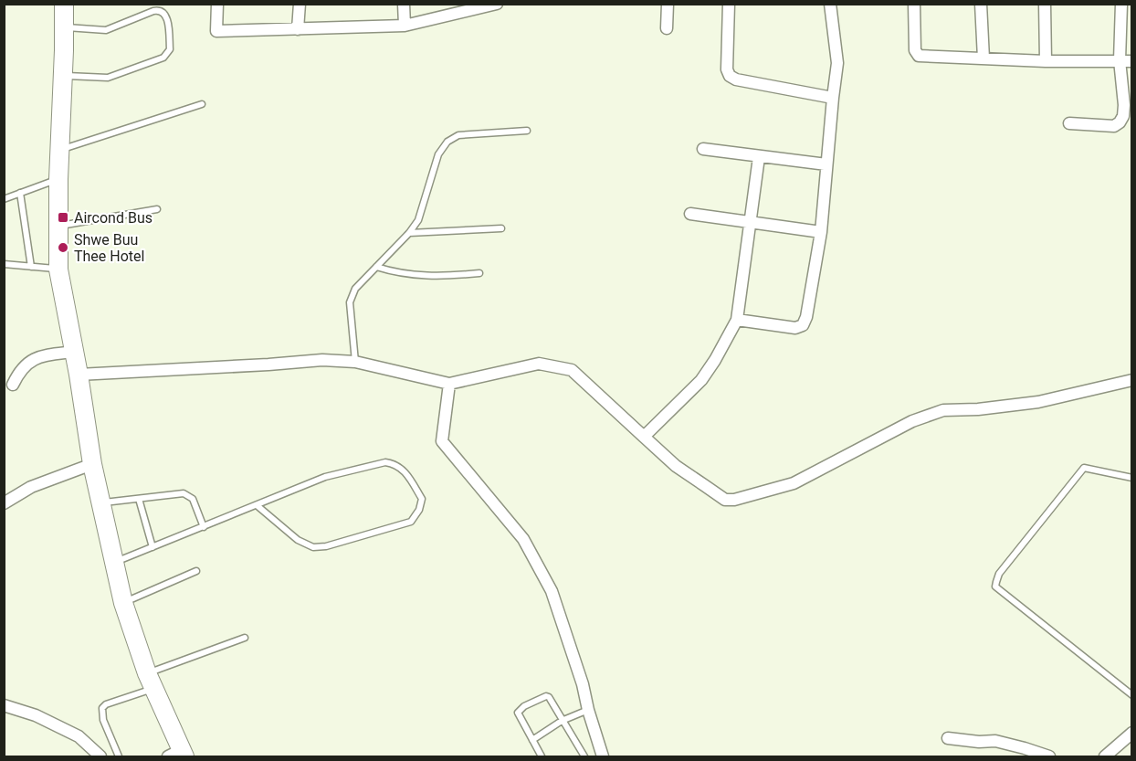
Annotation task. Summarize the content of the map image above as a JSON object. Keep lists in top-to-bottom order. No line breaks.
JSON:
{"places":{"transit":["Aircond Bus"],"other":["Shwe Buu Thee Hotel"]}}
